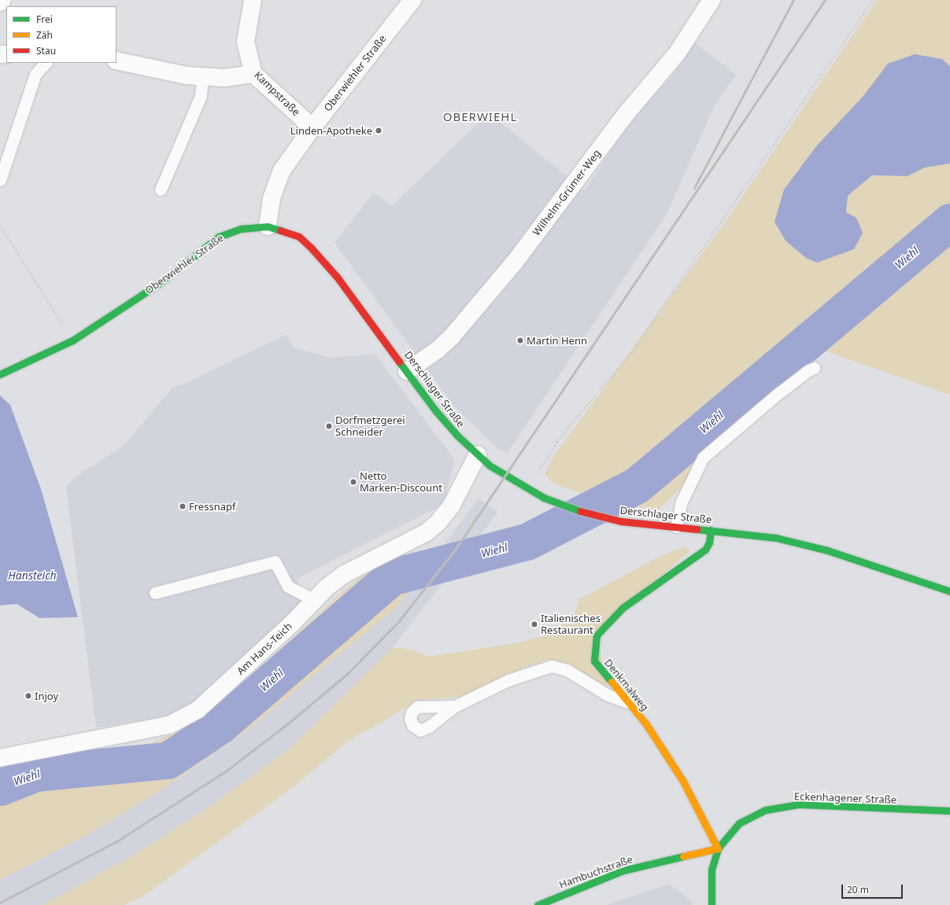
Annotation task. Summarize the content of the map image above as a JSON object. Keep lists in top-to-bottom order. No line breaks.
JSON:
{"streets":{"main road":["Oberwiehler Straße","Derschlager Straße","Denkmalweg","Eckenhagener Straße","Hambuchstraße"],"street":["Kampstraße","Wilhelm-Grümer-Weg","Am Hans-Teich"]},"crossings":[["Oberwiehler Straße","Kampstraße"],["Oberwiehler Straße","Derschlager Straße"],["Wilhelm-Grümer-Weg","Derschlager Straße"],["Derschlager Straße","Am Hans-Teich"],["Derschlager Straße","Denkmalweg"],["Denkmalweg","Eckenhagener Straße"],["Denkmalweg","Hambuchstraße"],["Eckenhagener Straße","Hambuchstraße"]],"districts":["OBERWIEHL"],"water":["Wiehl","Hansteich"],"places":["Linden-Apotheke","Martin Henn","Dorfmetzgerei Schneider","Netto Marken-Discount","Fressnapf","Italienisches Restaurant","Injoy"],"legend":["Frei","Zäh","Stau"],"scale_bar":"20 m"}
